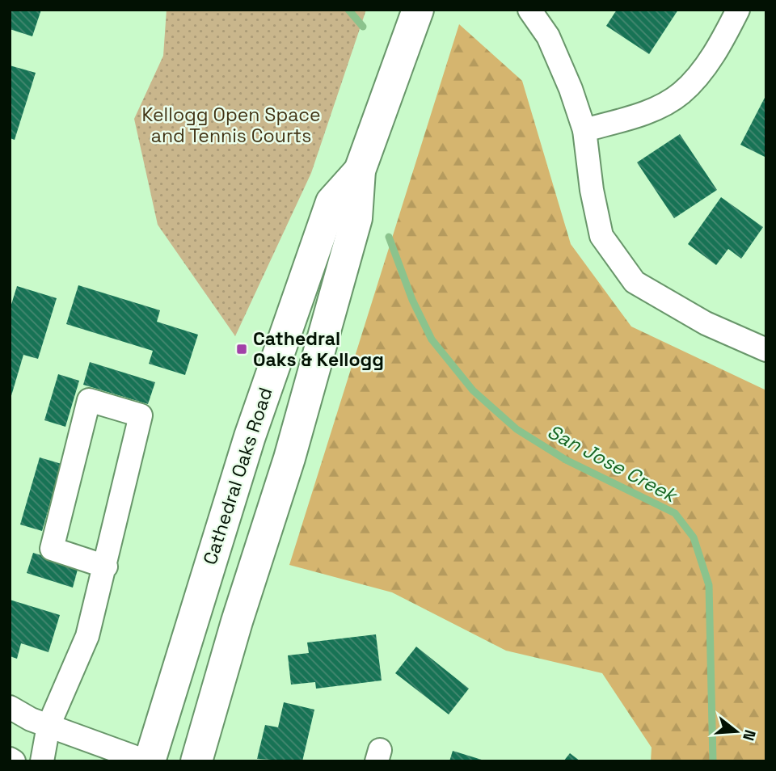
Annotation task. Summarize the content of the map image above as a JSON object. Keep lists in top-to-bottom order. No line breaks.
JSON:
{"streets":{"main road":["Cathedral Oaks Road"]},"water":["San Jose Creek"],"parks":["Kellogg Open Space and Tennis Courts"],"places":{"transit":["Cathedral Oaks & Kellogg"]},"north":"right"}
